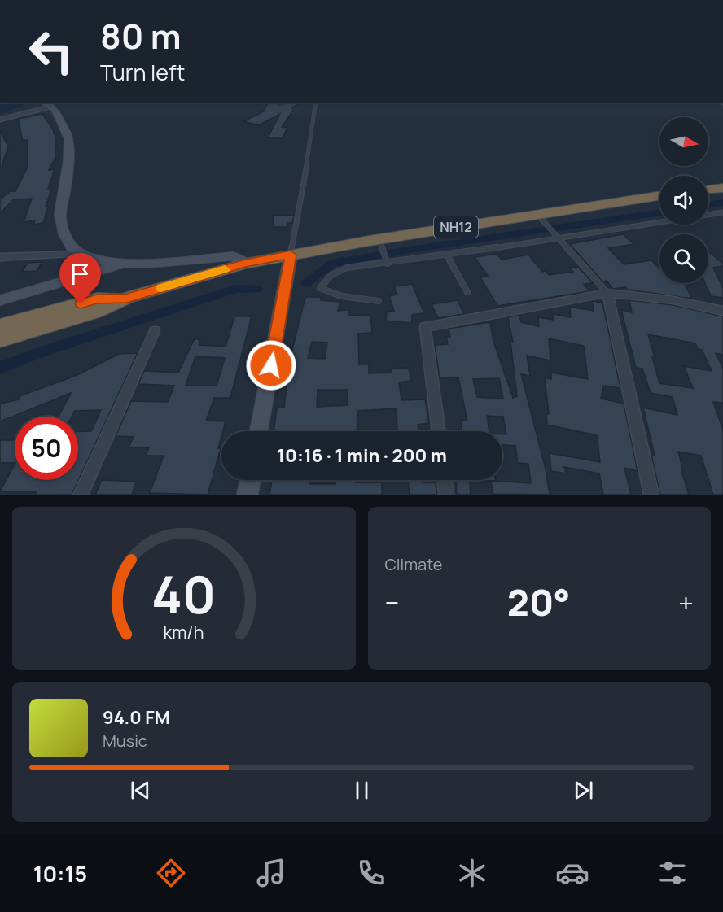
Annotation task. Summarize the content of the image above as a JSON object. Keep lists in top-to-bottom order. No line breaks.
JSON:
{"streets":{"highway":["NH12"]},"north":"right","page":{"turn":["80 m","Turn left"],"limit":"50","trip":"10:16 · 1 min · 200 m","tile":"Climate","heat":["−","20°","+"],"song":["94.0 FM","Music"],"tabs":"10:15","gauge":["40","km/h"]}}
